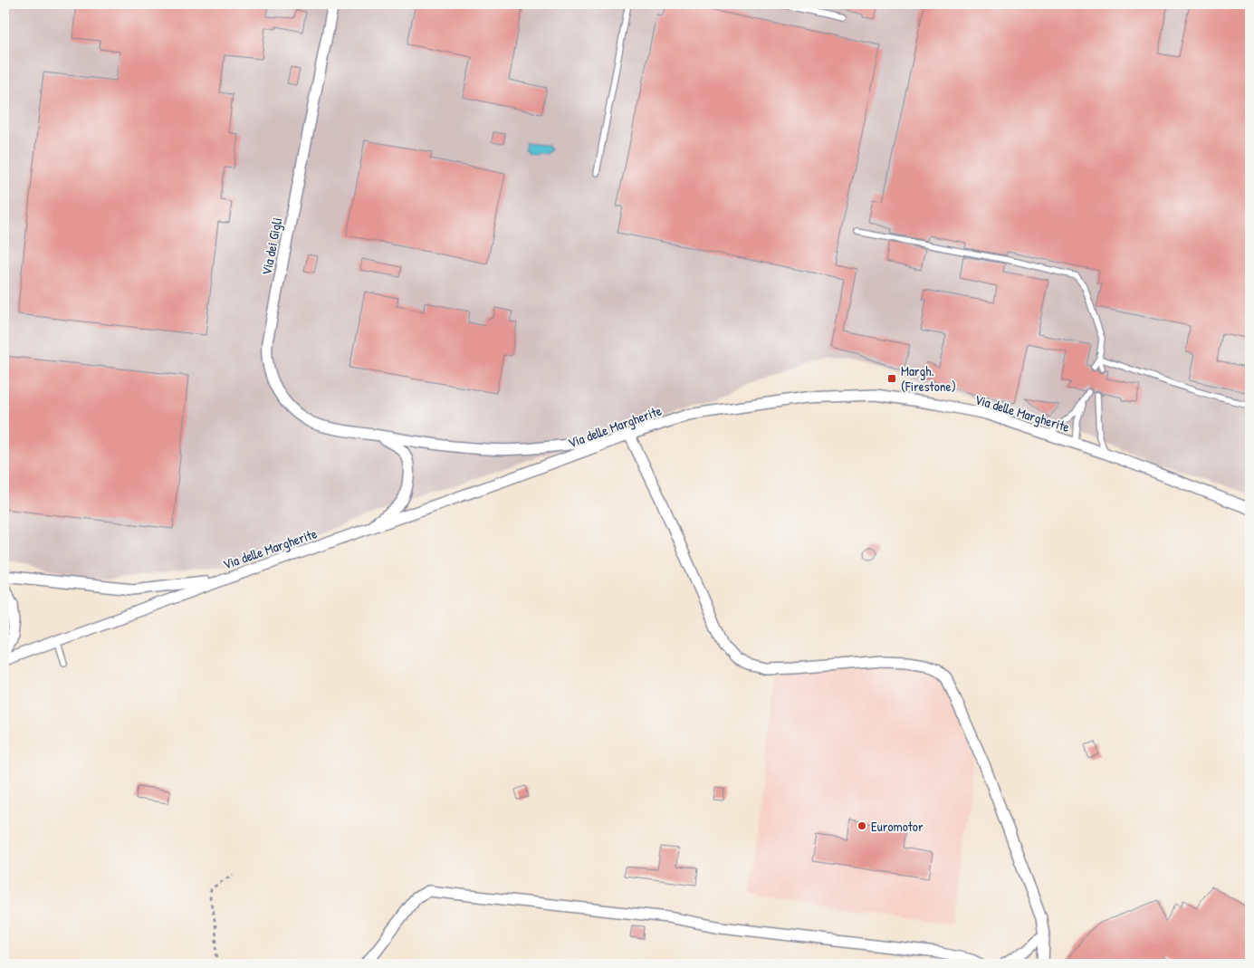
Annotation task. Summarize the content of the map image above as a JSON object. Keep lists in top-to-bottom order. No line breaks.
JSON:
{"streets":{"street":["Via dei Gigli","Via delle Margherite"]},"crossings":[["Via dei Gigli","Via delle Margherite"]],"places":{"transit":["Margh. (Firestone)"],"other":["Euromotor"]}}
